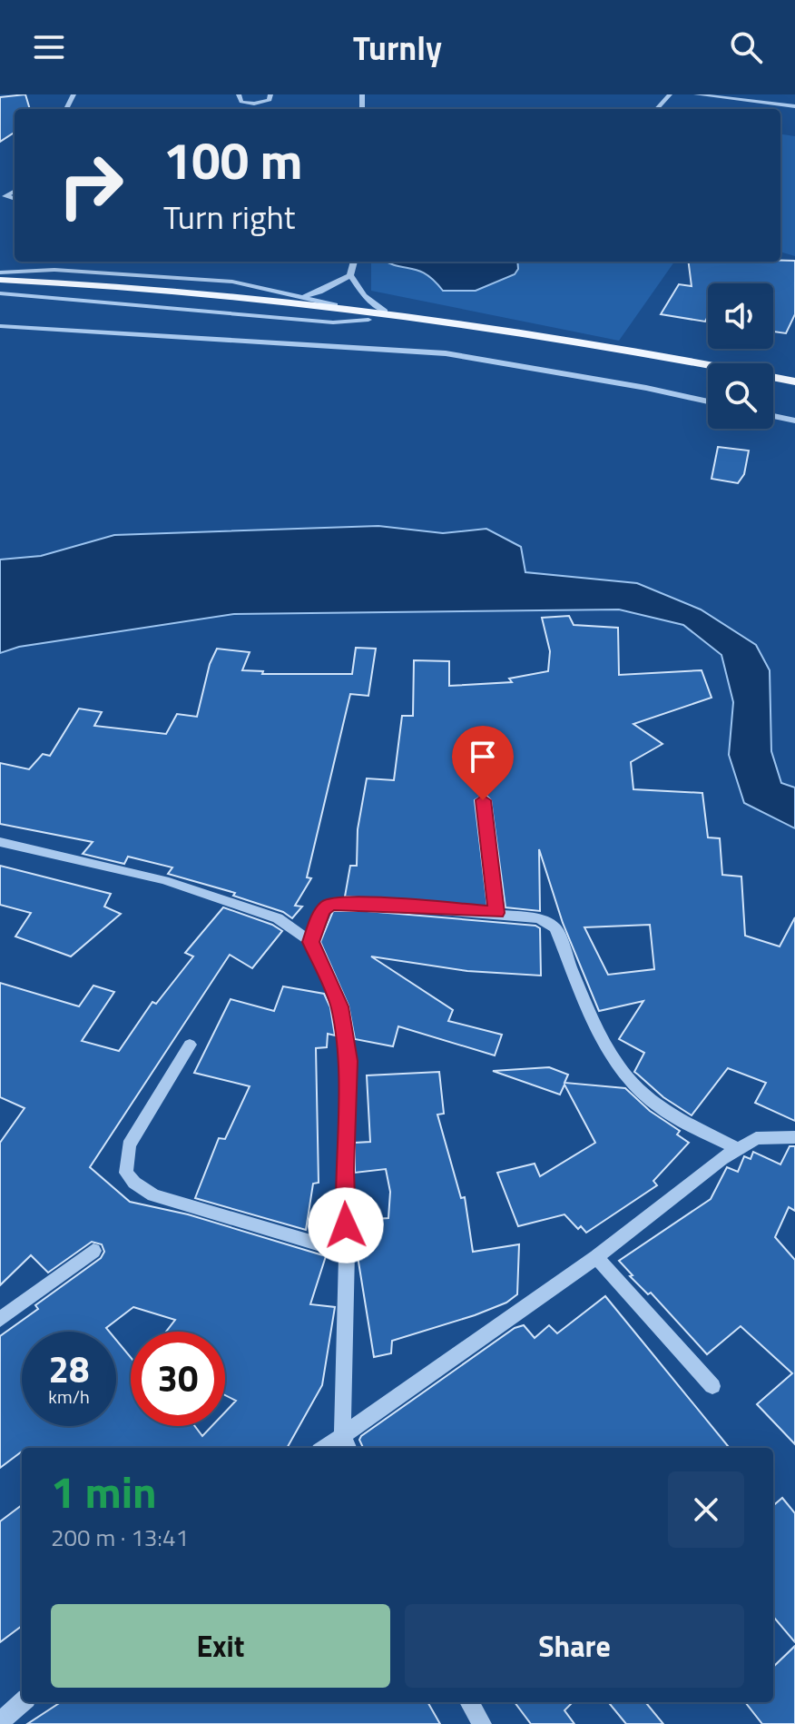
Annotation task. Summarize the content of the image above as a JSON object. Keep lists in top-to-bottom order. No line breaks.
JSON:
{"page":{"header":"Turnly","turn":["100 m","Turn right"],"speed":"28 km/h","limit":"30","heading":["1 min","200 m · 13:41"],"buttons":["Exit","Share"]}}
